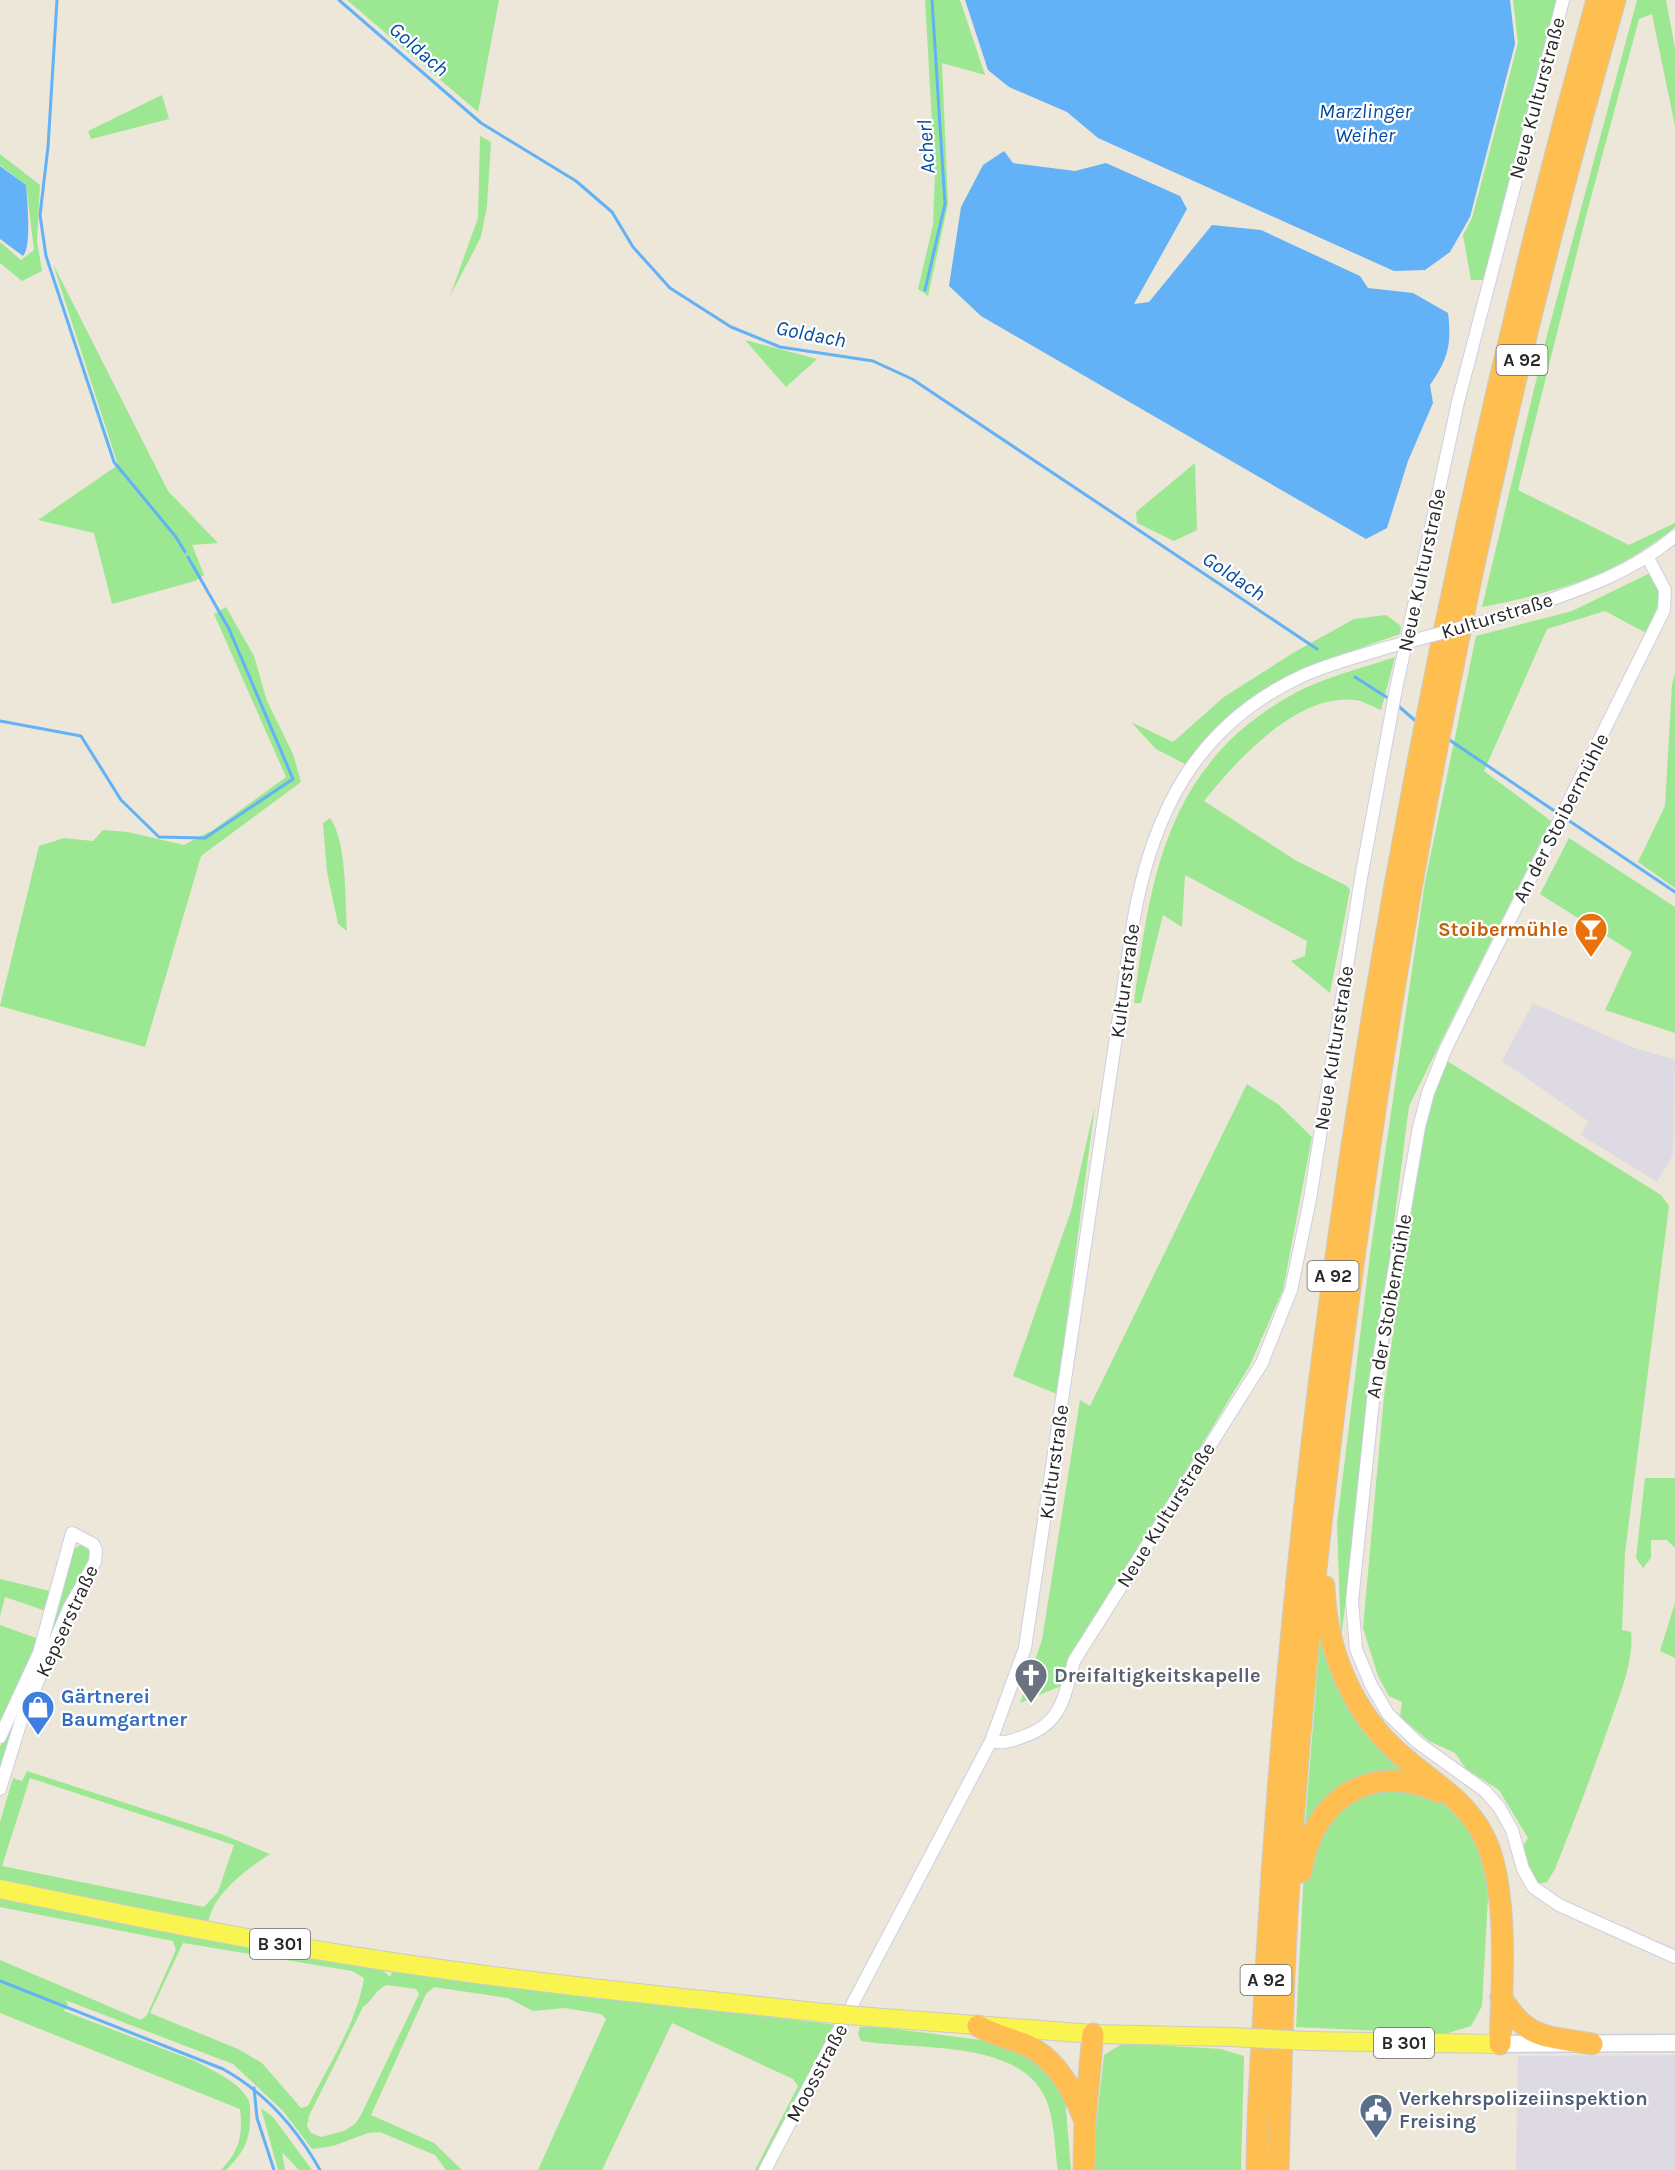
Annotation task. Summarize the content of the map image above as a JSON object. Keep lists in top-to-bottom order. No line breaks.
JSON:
{"streets":{"highway":["A 92"],"main road":["B 301"],"street":["Neue Kulturstraße","Kulturstraße","An der Stoibermühle","Kepserstraße","Moosstraße"]},"crossings":[["Neue Kulturstraße","Kulturstraße"],["Neue Kulturstraße","Moosstraße"],["Kulturstraße","An der Stoibermühle"],["Kulturstraße","Moosstraße"]],"water":["Goldach","Marzlinger Weiher","Acherl"],"places":{"bar":["Stoibermühle"],"church":["Dreifaltigkeitskapelle"],"shop":["Gärtnerei Baumgartner"],"public building":["Verkehrspolizeiinspektion Freising"]}}
